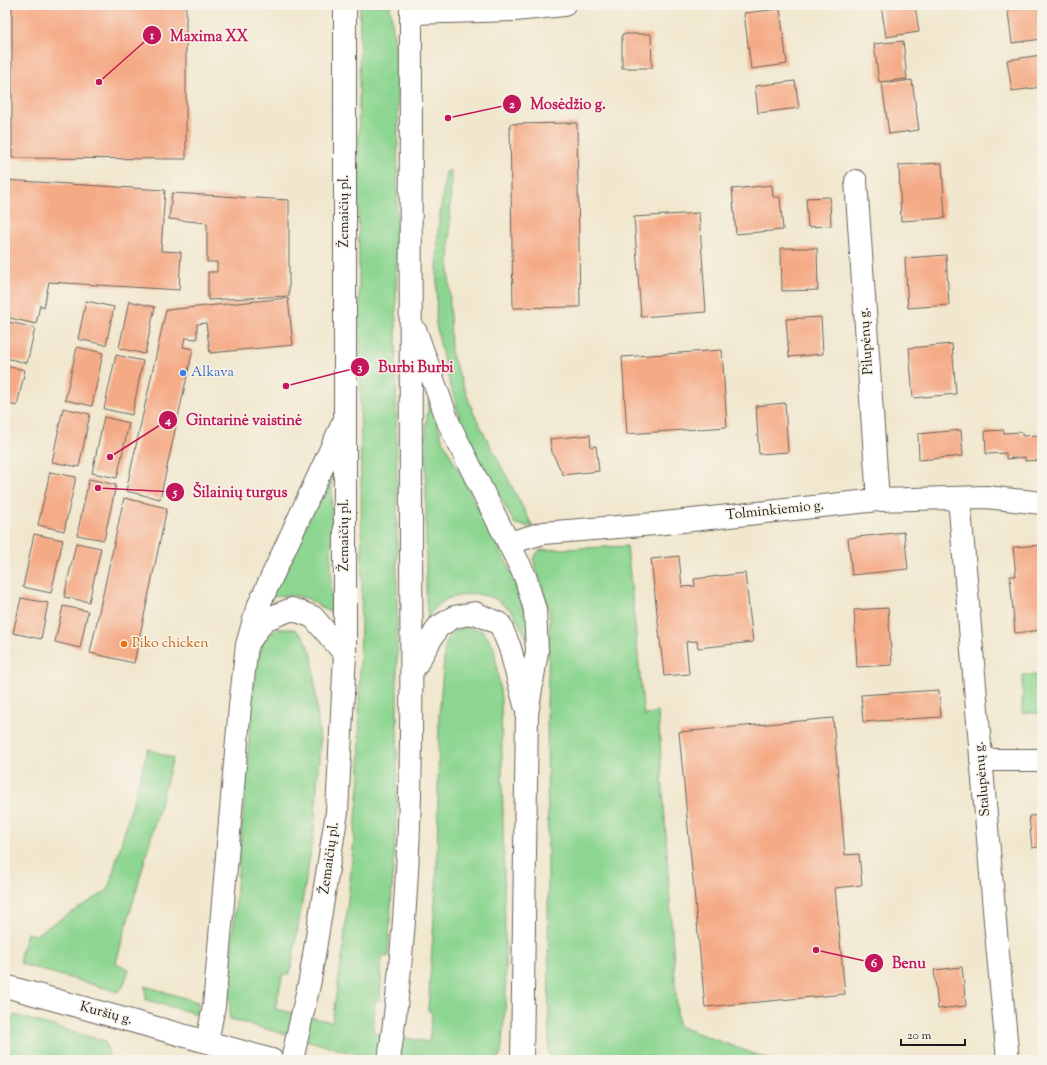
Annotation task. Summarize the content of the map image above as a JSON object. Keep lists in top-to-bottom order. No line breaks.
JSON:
{"streets":{"main road":["Žemaičių pl.","Pilupėnų g.","Tolminkiemio g.","Stalupėnų g.","Kuršių g."]},"crossings":[["Pilupėnų g.","Tolminkiemio g."],["Tolminkiemio g.","Stalupėnų g."]],"places":["Maxima XX","Mosėdžio g.","Alkava","Burbi Burbi","Gintarinė vaistinė","Šilainių turgus","Piko chicken","Benu"],"scale_bar":"20 m"}
